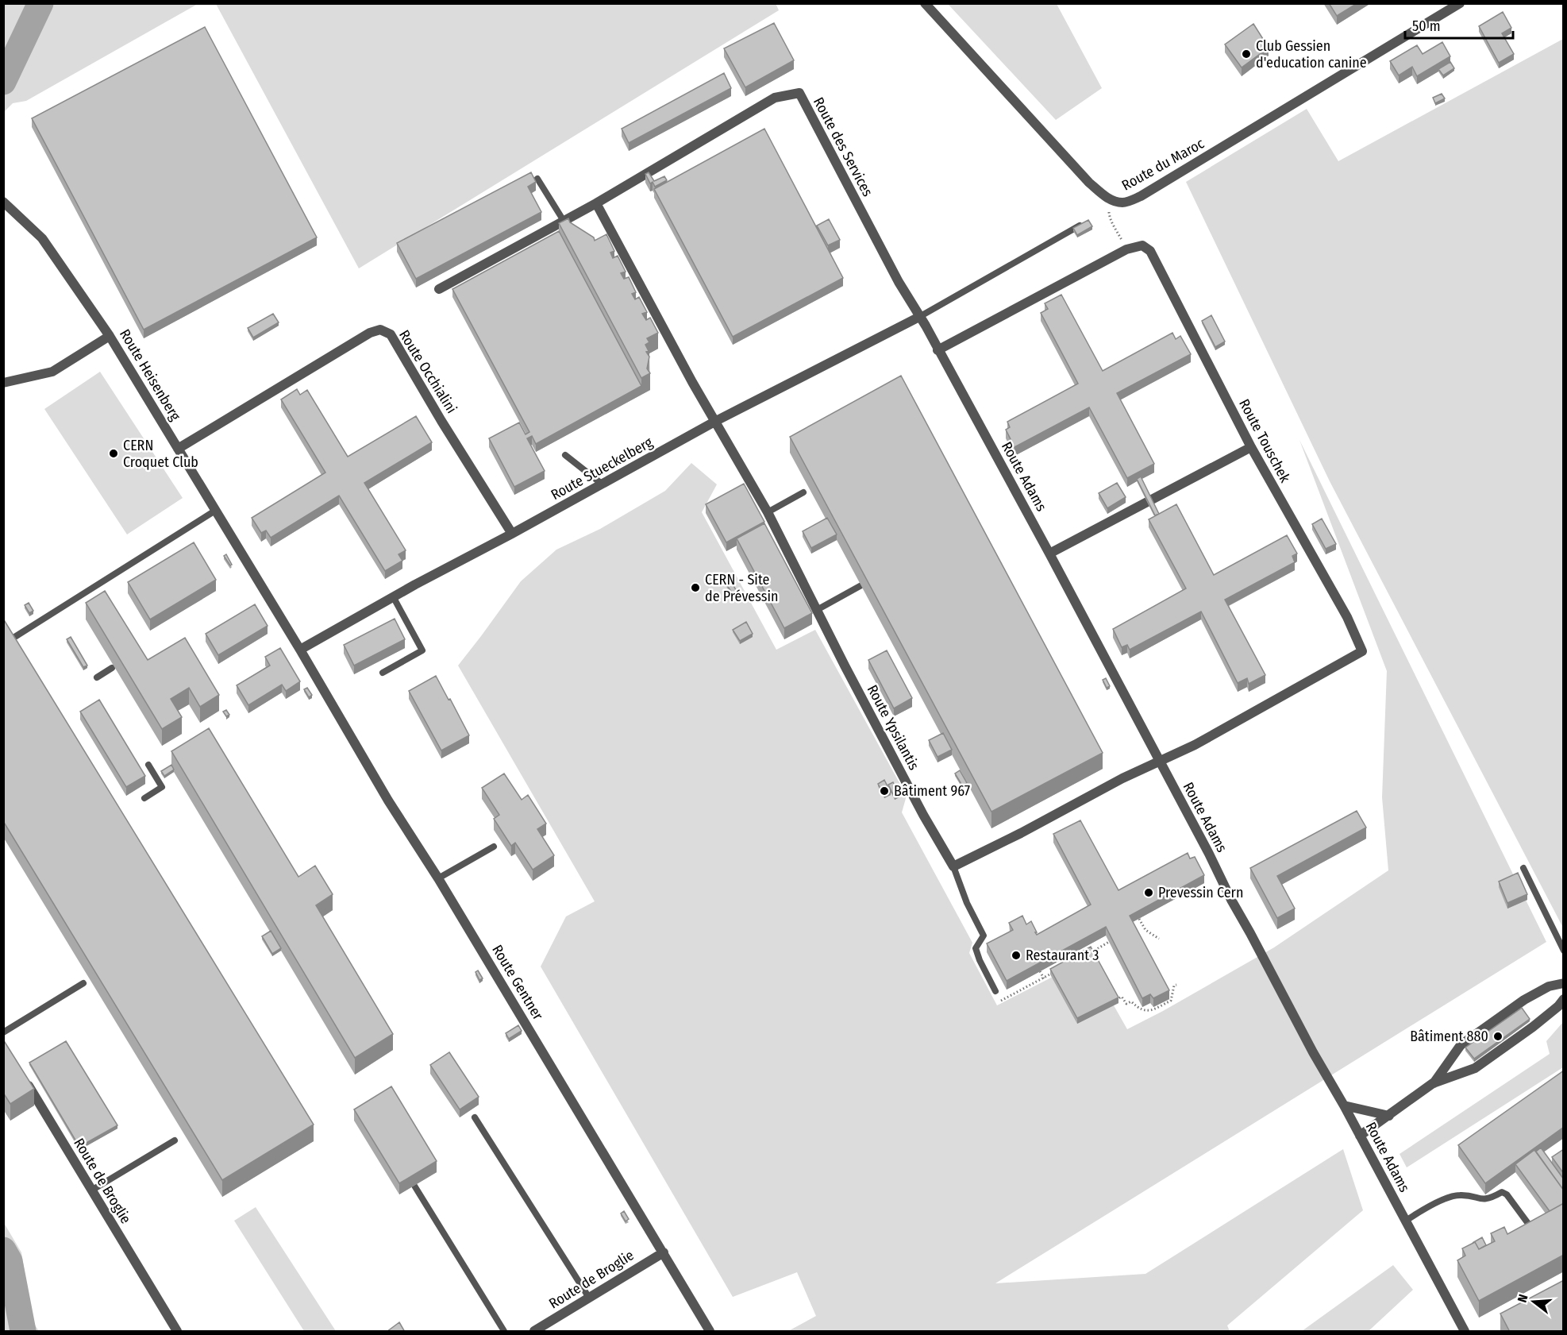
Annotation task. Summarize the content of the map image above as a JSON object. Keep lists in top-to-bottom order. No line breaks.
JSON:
{"streets":{"street":["Route des Services","Route du Maroc","Route Occhialini","Route Heisenberg","Route Touschek","Route Stueckelberg","Route Adams","Route Ypsilantis","Route Gentner","Route de Broglie"]},"crossings":[["Route des Services","Route Stueckelberg"],["Route des Services","Route Adams"],["Route Occhialini","Route Heisenberg"],["Route Occhialini","Route Stueckelberg"],["Route Heisenberg","Route Stueckelberg"],["Route Heisenberg","Route Gentner"],["Route Touschek","Route Adams"],["Route Stueckelberg","Route Adams"],["Route Stueckelberg","Route Ypsilantis"],["Route Stueckelberg","Route Gentner"],["Route Gentner","Route de Broglie"]],"places":["Club Gessien d'education canine","CERN Croquet Club","CERN - Site de Prévessin","Bâtiment 967","Prevessin Cern","Restaurant 3","Bâtiment 880"],"scale_bar":"50 m","north":"left"}
